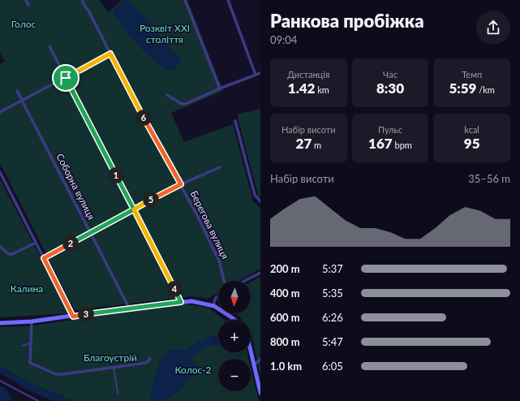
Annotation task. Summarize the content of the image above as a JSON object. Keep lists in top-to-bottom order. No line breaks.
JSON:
{"streets":{"street":["Соборна вулиця","Берегова вулиця"]},"parks":["Голос","Розквіт XXI століття","Калина","Благоустрій","Колос-2"],"north":"bottom","page":{"heading":["Ранкова пробіжка","09:04"],"stats":[["Дистанція","1.42 km"],["Час","8:30"],["Темп","5:59 /km"],["Набір висоти","27 m"],["Пульс","167 bpm"],["kcal","95"]],"pins":["6","1","5","2","4","3"],"chart":["Набір висоти","35–56 m"],"list":[{"name":"200 m","note":"5:37"},{"name":"400 m","note":"5:35"},{"name":"600 m","note":"6:26"},{"name":"800 m","note":"5:47"},{"name":"1.0 km","note":"6:05"}],"map_buttons":["+","−"]}}
